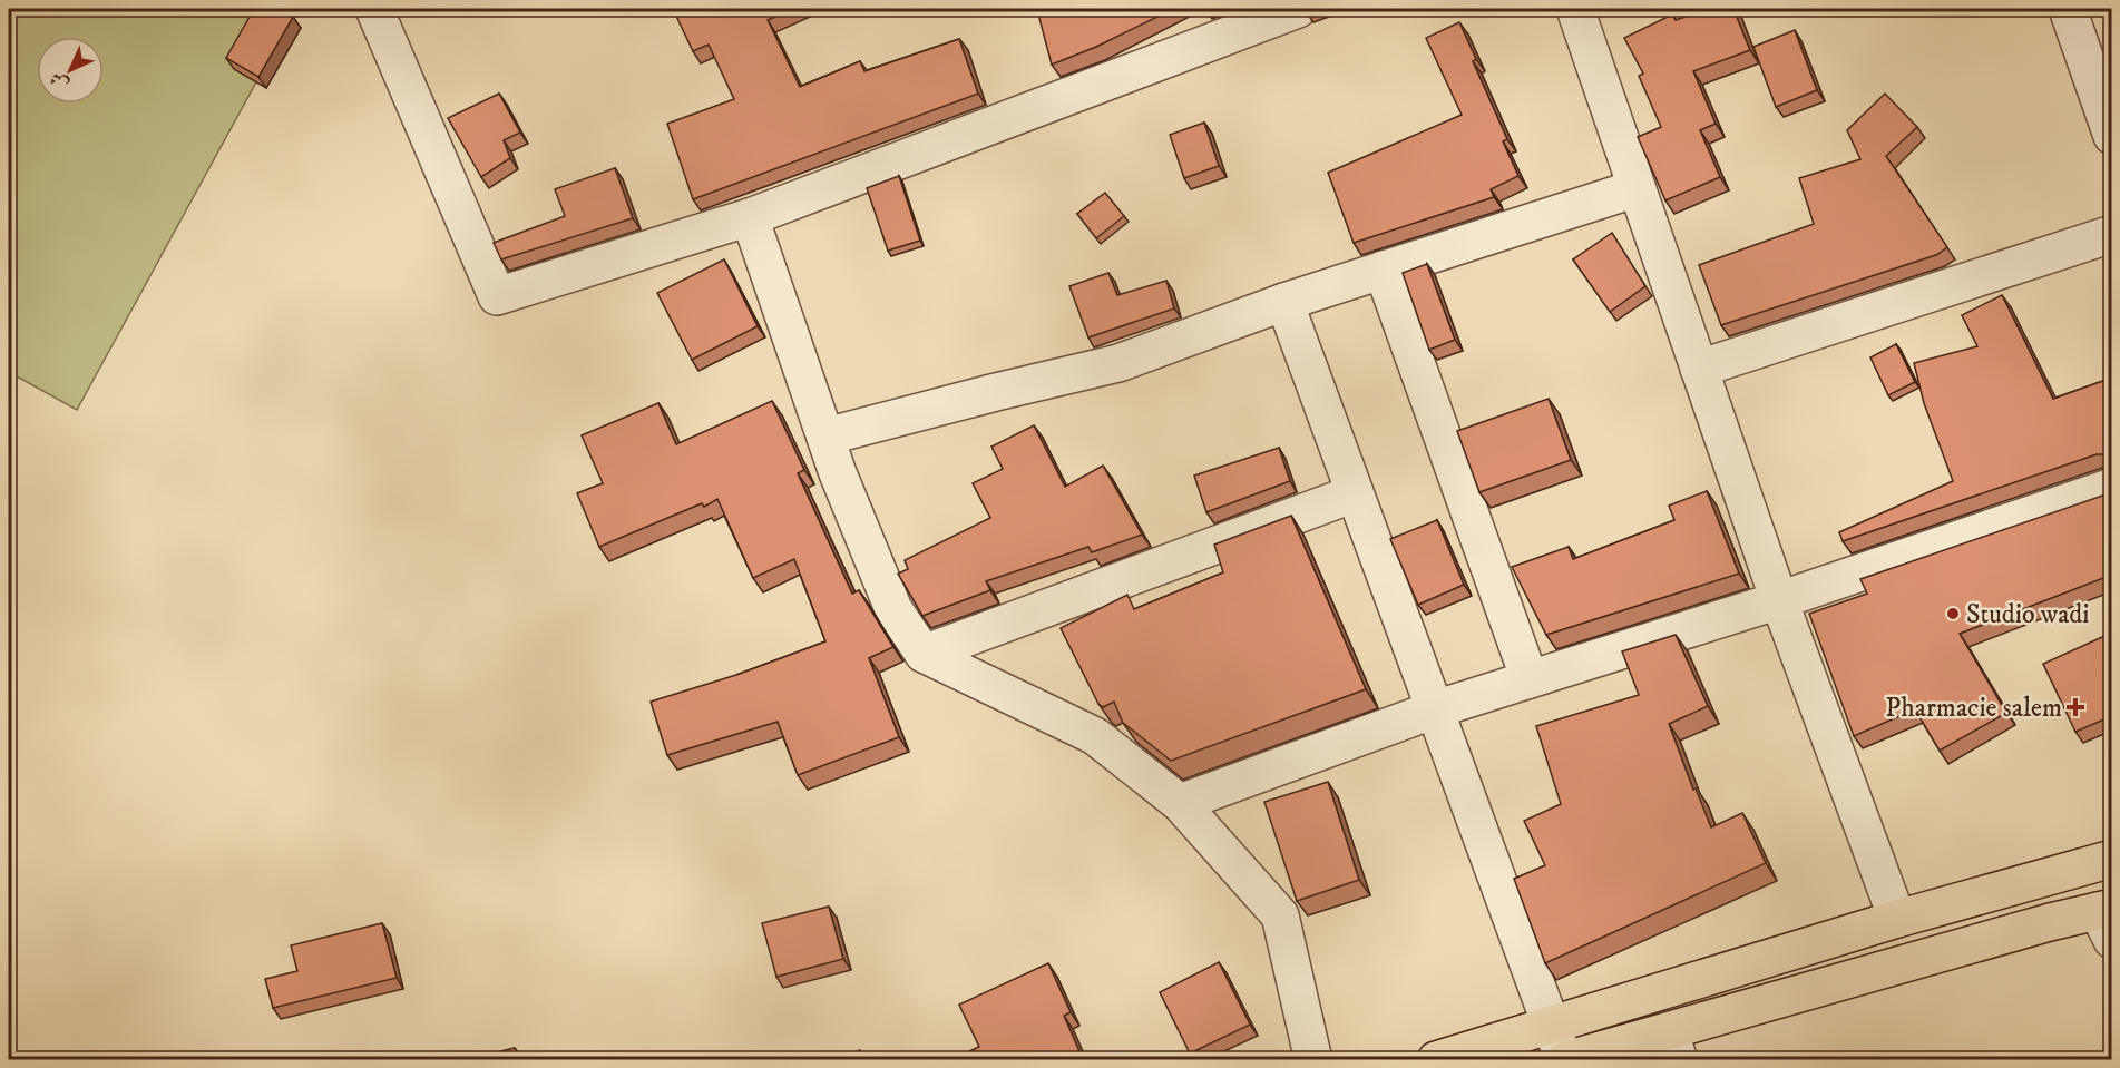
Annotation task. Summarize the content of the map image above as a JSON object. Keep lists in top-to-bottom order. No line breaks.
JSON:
{"places":{"other":["Studio wadi"],"health":["Pharmacie salem"]},"north":"bottom left"}
